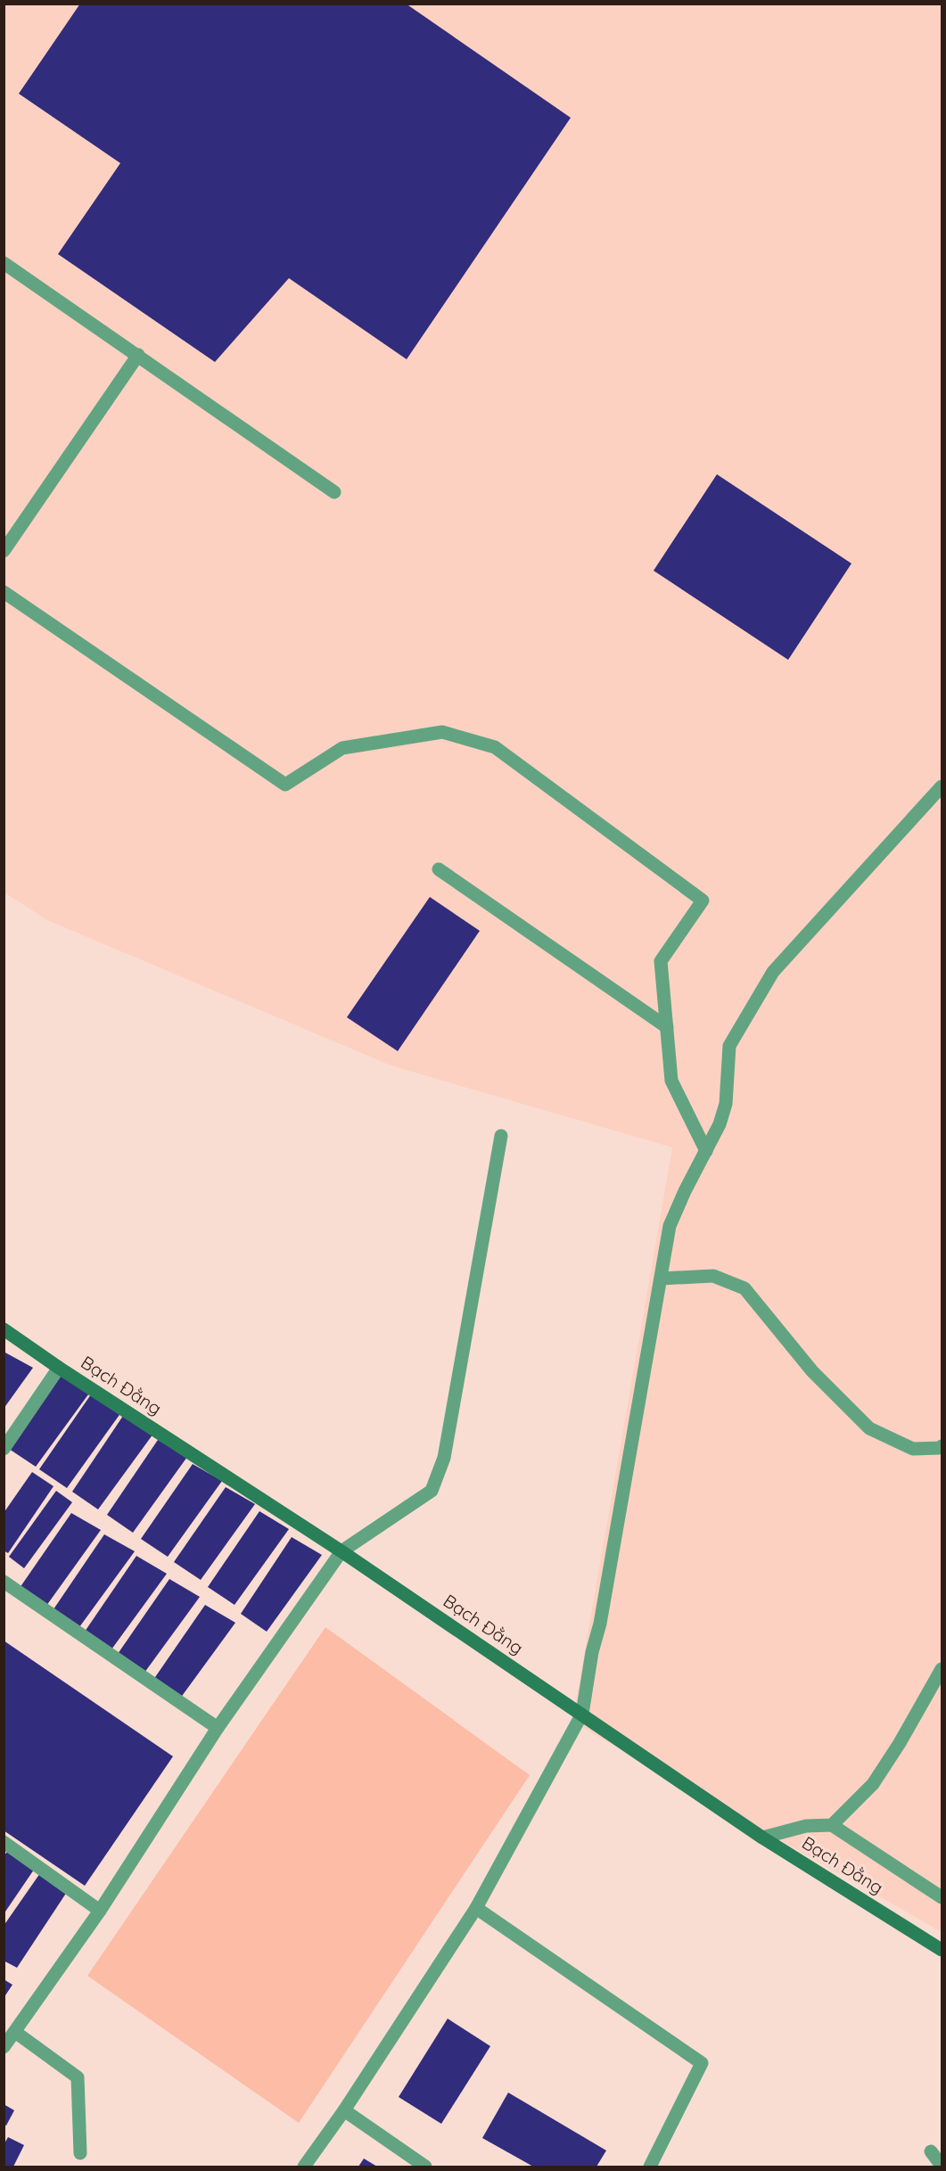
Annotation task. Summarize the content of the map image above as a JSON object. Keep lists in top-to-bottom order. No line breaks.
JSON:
{"streets":{"street":["Bạch Đằng"]}}
